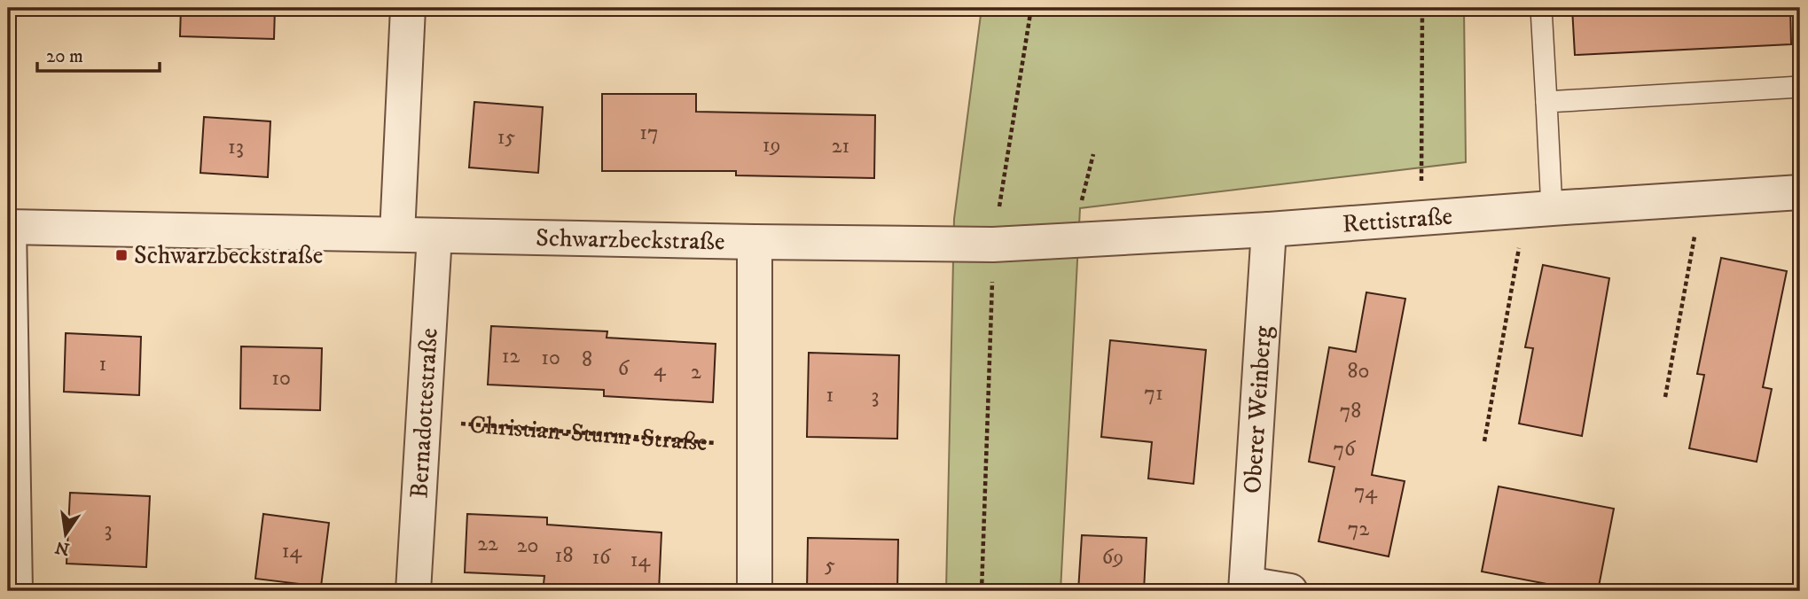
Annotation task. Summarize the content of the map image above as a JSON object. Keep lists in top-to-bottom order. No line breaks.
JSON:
{"streets":{"street":["Rettistraße","Schwarzbeckstraße","Oberer Weinberg","Bernadottestraße"],"path":["Christian-Sturm-Straße"]},"crossings":[["Rettistraße","Schwarzbeckstraße"],["Rettistraße","Oberer Weinberg"],["Schwarzbeckstraße","Bernadottestraße"],["Bernadottestraße","Christian-Sturm-Straße"]],"places":{"transit":["Schwarzbeckstraße"]},"house_numbers":["17","15","19","21","13","12","10","8","1","6","4","80","2","10","71","1","3","78","76","74","72","3","22","20","14","18","16","69","14","5"],"scale_bar":"20 m","north":"bottom"}
